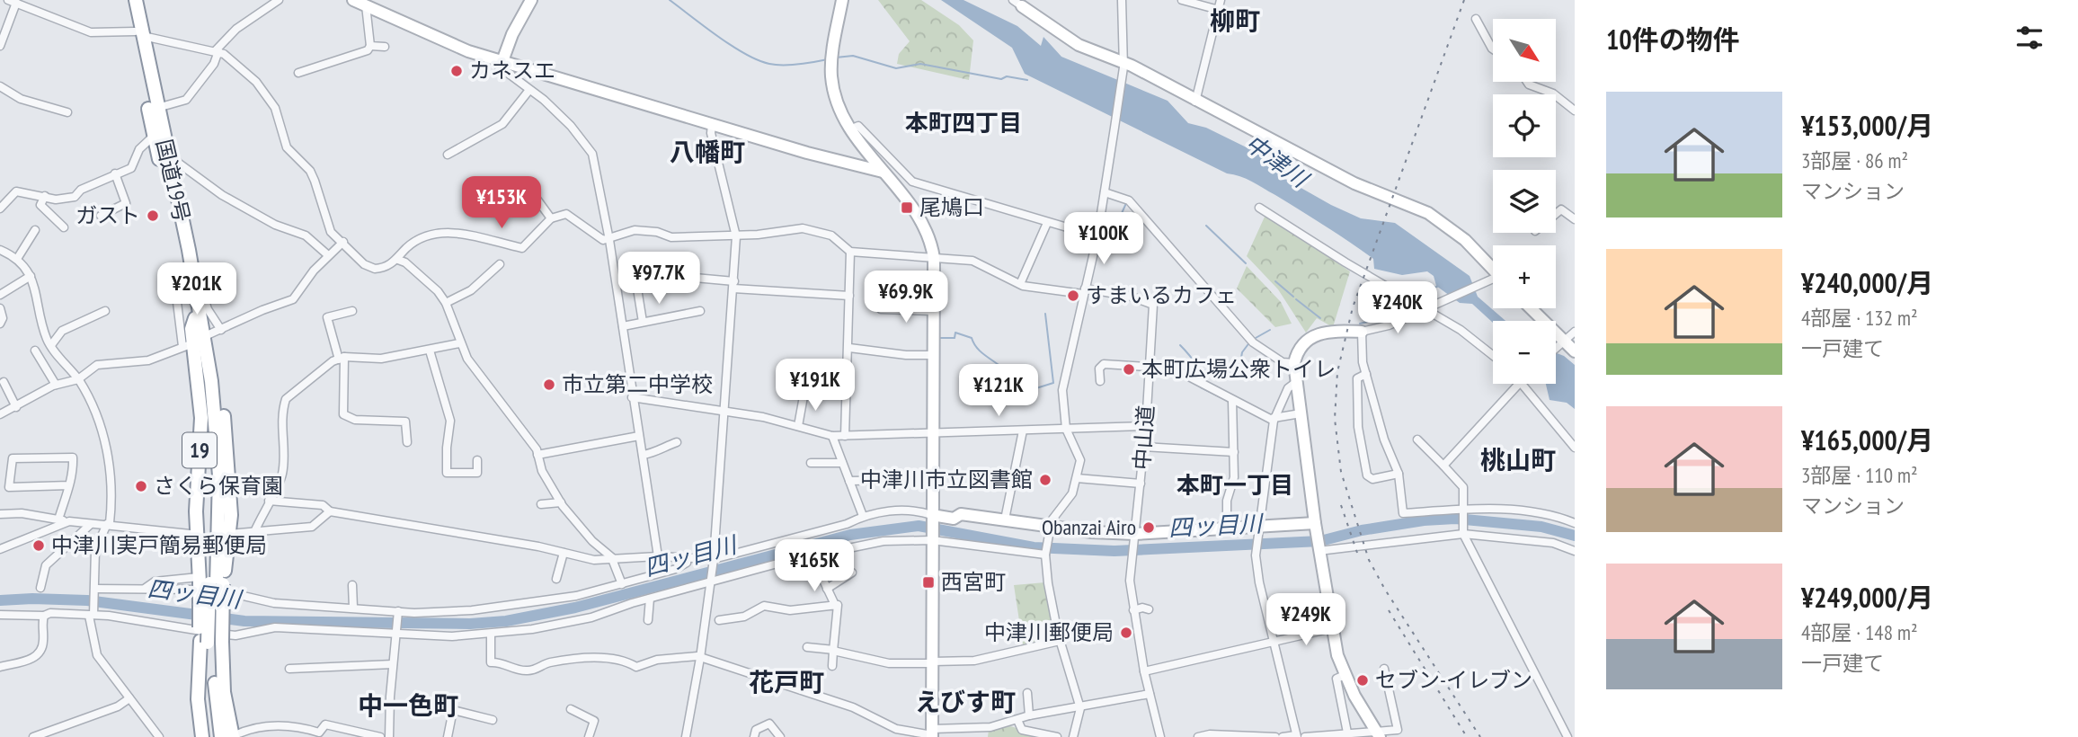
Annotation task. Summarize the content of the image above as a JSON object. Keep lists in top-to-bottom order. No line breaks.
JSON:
{"streets":{"highway":["国道19号","19"],"street":["中山道"]},"crossings":[["国道19号","19"]],"districts":["柳町","本町四丁目","八幡町","桃山町","本町一丁目","花戸町","えびす町","中一色町"],"water":["中津川","四ッ目川"],"places":{"other":["カネスエ","ガスト","すまいるカフェ","本町広場公衆トイレ","市立第二中学校","中津川市立図書館","さくら保育園","Obanzai Airo","中津川実戸簡易郵便局","中津川郵便局","セブン-イレブン"],"transit":["尾鳩口","西宮町"]},"north":"bottom right","page":{"heading":"10件の物件","map_buttons":["+","−"],"list":[{"name":"¥153,000/月","note":"3部屋 · 86 m² · マンション"},{"name":"¥240,000/月","note":"4部屋 · 132 m² · 一戸建て"},{"name":"¥165,000/月","note":"3部屋 · 110 m² · マンション"},{"name":"¥249,000/月","note":"4部屋 · 148 m² · 一戸建て"}],"price":["¥153K","¥100K","¥97.7K","¥201K","¥69.9K","¥240K","¥191K","¥121K","¥165K","¥249K"]}}
